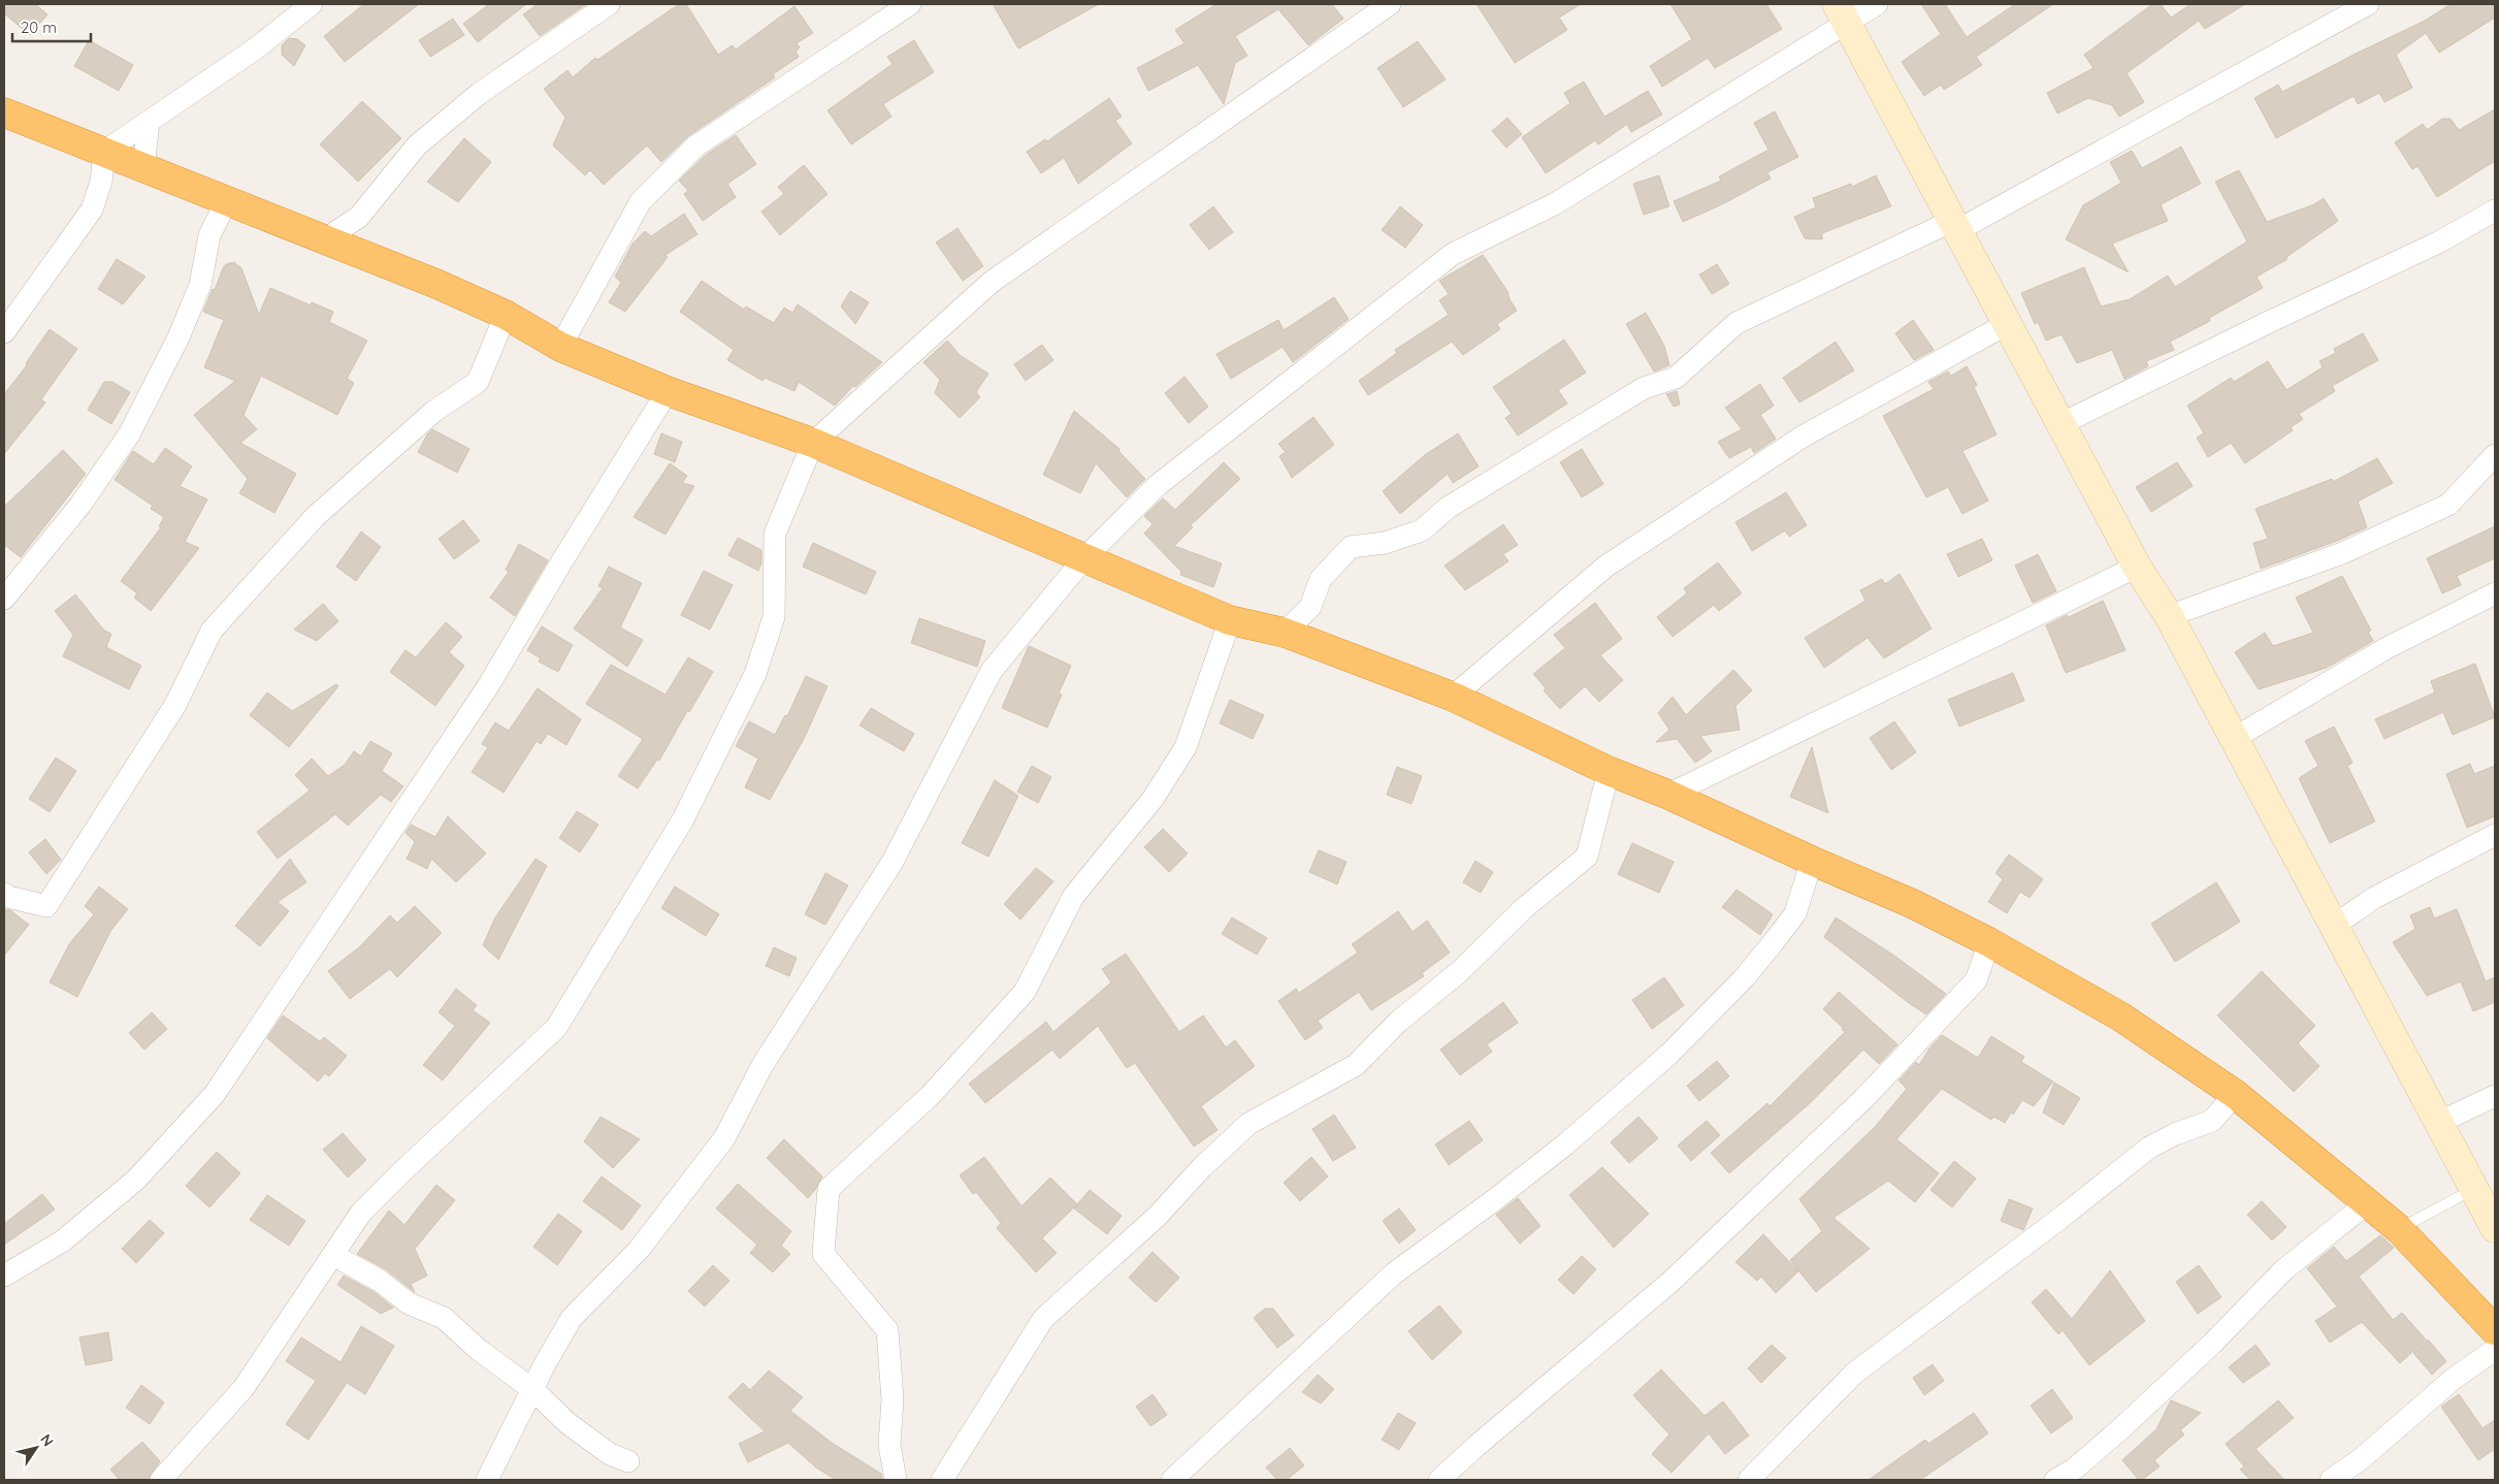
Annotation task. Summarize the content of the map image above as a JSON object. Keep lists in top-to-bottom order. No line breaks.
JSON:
{"scale_bar":"20 m","north":"top right"}
